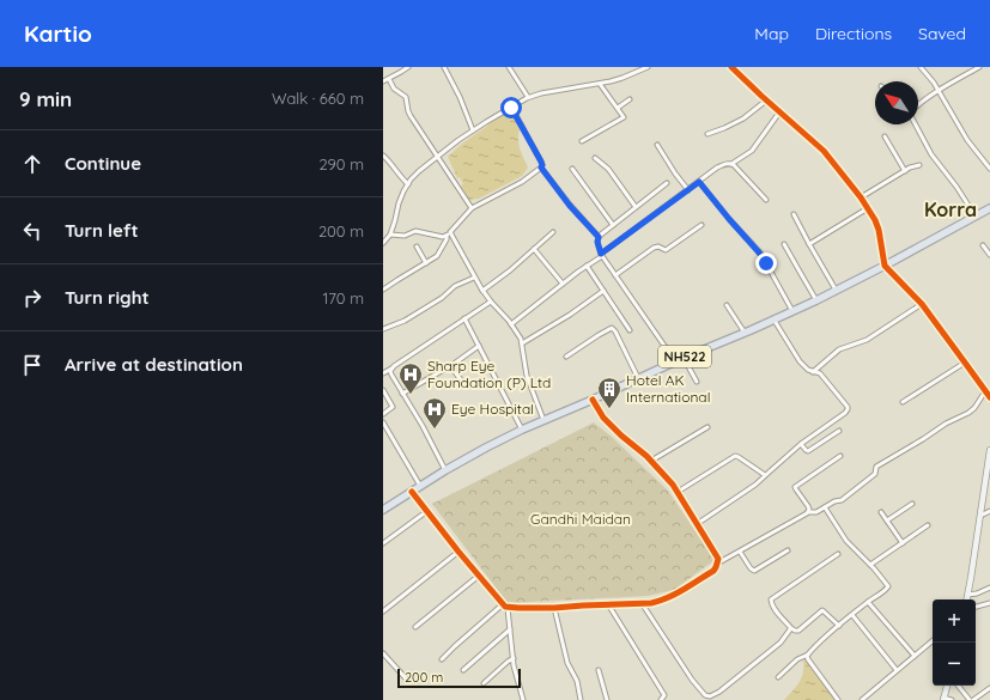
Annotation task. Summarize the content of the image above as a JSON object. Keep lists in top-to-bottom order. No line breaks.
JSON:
{"streets":{"highway":["NH522"]},"districts":["Korra"],"parks":["Gandhi Maidan"],"places":{"hospital":["Sharp Eye Foundation (P) Ltd","Eye Hospital"],"building":["Hotel AK International"]},"scale_bar":"200 m","north":"top left","page":{"header":"Kartio","nav":["Map","Directions","Saved"],"heading":["9 min","Walk · 660 m"],"list":[["Continue","290 m"],["Turn left","200 m"],["Turn right","170 m"],"Arrive at destination"],"map_buttons":["+","−"],"scale":"200 m"}}
